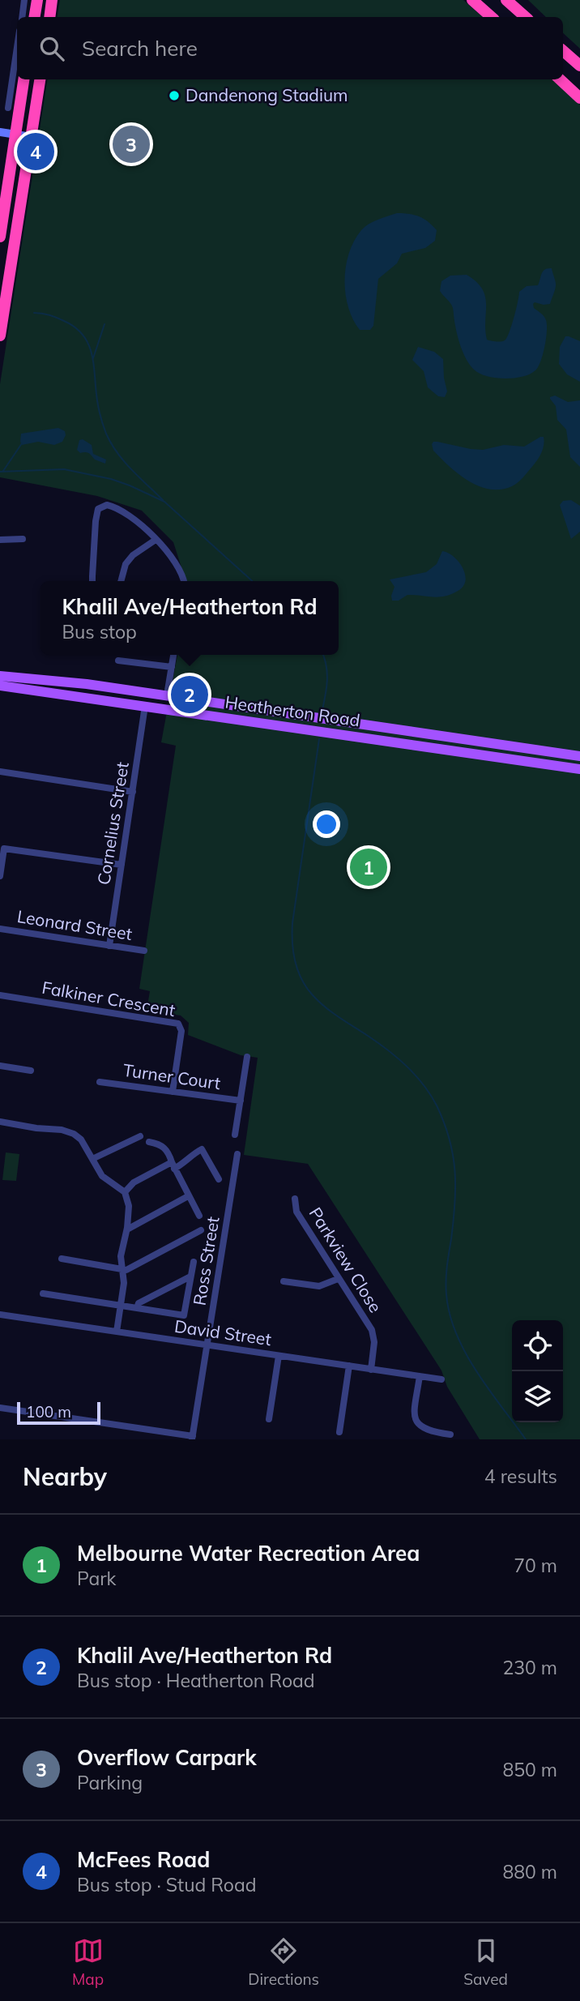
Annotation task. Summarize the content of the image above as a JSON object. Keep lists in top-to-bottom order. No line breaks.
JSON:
{"streets":{"main road":["Heatherton Road"],"street":["Cornelius Street","Leonard Street","Falkiner Crescent","Turner Court","Parkview Close","Ross Street","David Street"]},"crossings":[["Heatherton Road","Cornelius Street"],["Cornelius Street","Leonard Street"],["Falkiner Crescent","Turner Court"],["Parkview Close","David Street"],["Ross Street","David Street"]],"places":["Dandenong Stadium"],"scale_bar":"100 m","page":{"search":"Search here","pins":["3","4","2","1"],"popup":["Khalil Ave/Heatherton Rd","Bus stop"],"scale":"100 m","heading":["Nearby","4 results"],"list":[{"mark":"1","name":"Melbourne Water Recreation Area","note":"Park","value":"70 m"},{"mark":"2","name":"Khalil Ave/Heatherton Rd","note":"Bus stop · Heatherton Road","value":"230 m"},{"mark":"3","name":"Overflow Carpark","note":"Parking","value":"850 m"},{"mark":"4","name":"McFees Road","note":"Bus stop · Stud Road","value":"880 m"}],"nav":["Map","Directions","Saved"]}}
